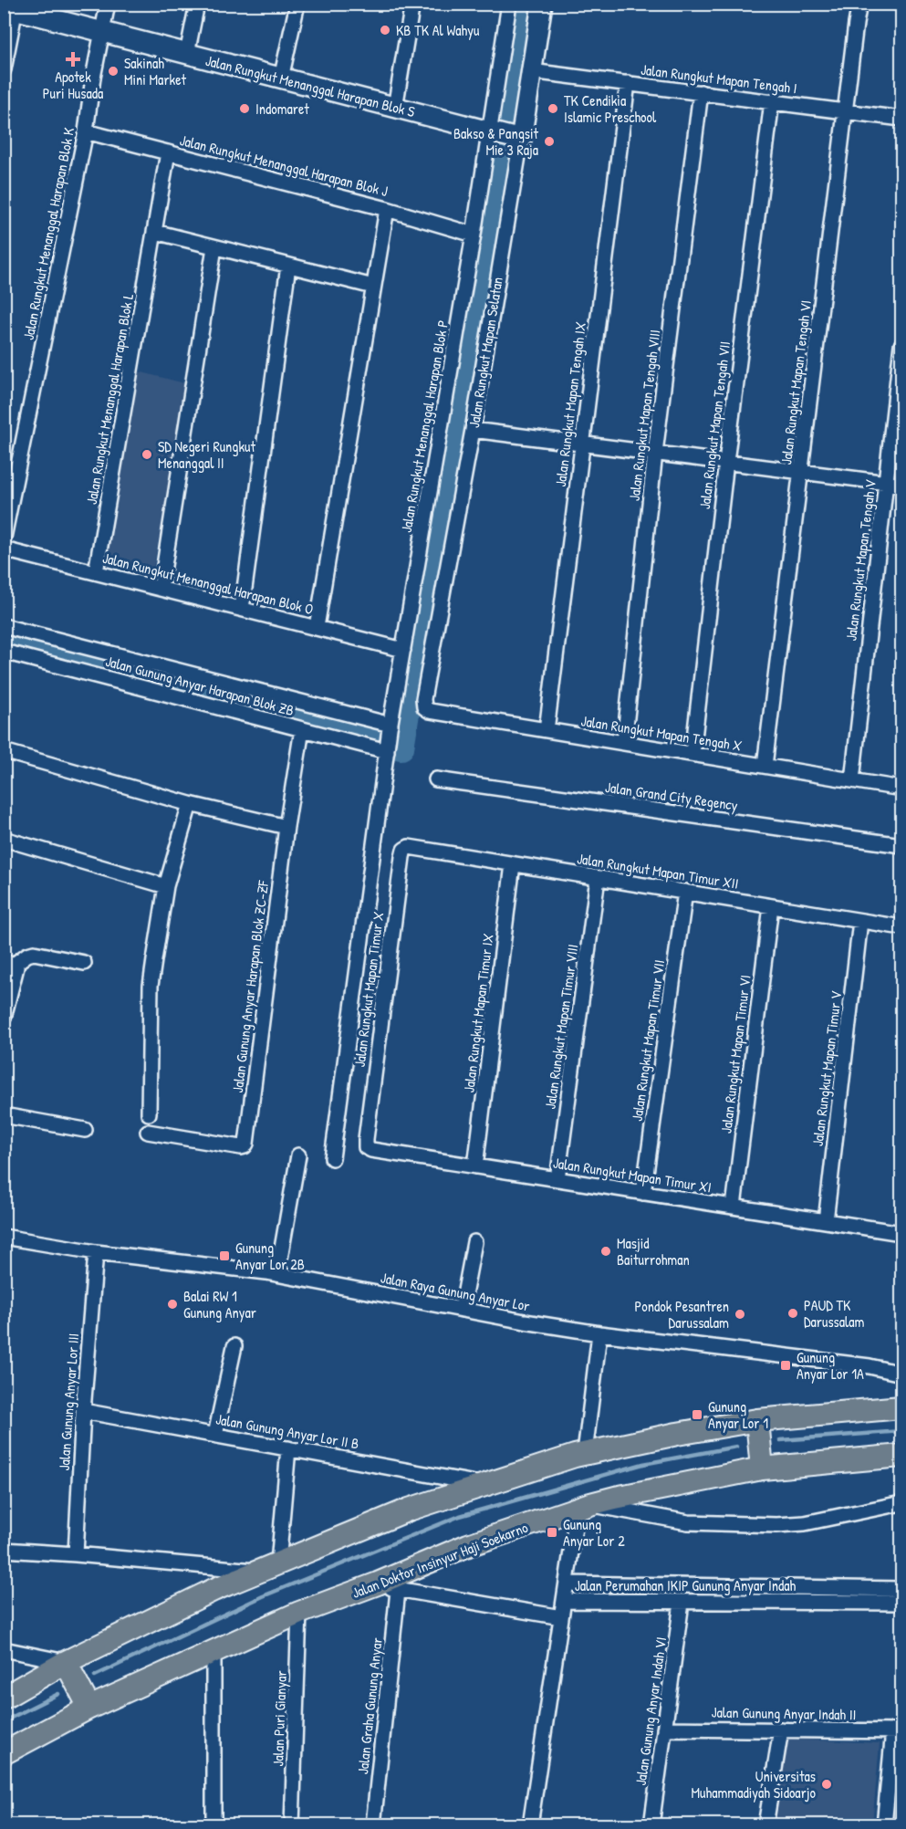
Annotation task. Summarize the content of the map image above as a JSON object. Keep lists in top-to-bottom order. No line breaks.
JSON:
{"streets":{"main road":["Jalan Doktor Insinyur Haji Soekarno"],"street":["Jalan Rungkut Mapan Tengah I","Jalan Rungkut Menanggal Harapan Blok S","Jalan Rungkut Menanggal Harapan Blok J","Jalan Rungkut Menanggal Harapan Blok K","Jalan Rungkut Mapan Selatan","Jalan Rungkut Mapan Tengah VI","Jalan Rungkut Menanggal Harapan Blok L","Jalan Rungkut Mapan Tengah IX","Jalan Rungkut Mapan Tengah VIII","Jalan Rungkut Mapan Tengah VII","Jalan Rungkut Menanggal Harapan Blok P","Jalan Rungkut Mapan Tengah V","Jalan Rungkut Menanggal Harapan Blok O","Jalan Gunung Anyar Harapan Blok ZB","Jalan Rungkut Mapan Tengah X","Jalan Grand City Regency","Jalan Rungkut Mapan Timur XII","Jalan Gunung Anyar Harapan Blok ZC-ZF","Jalan Rungkut Mapan Timur X","Jalan Rungkut Mapan Timur IX","Jalan Rungkut Mapan Timur VIII","Jalan Rungkut Mapan Timur VII","Jalan Rungkut Mapan Timur VI","Jalan Rungkut Mapan Timur V","Jalan Rungkut Mapan Timur XI","Jalan Raya Gunung Anyar Lor","Jalan Gunung Anyar Lor III","Jalan Gunung Anyar Lor II B","Jalan Perumahan IKIP Gunung Anyar Indah","Jalan Graha Gunung Anyar","Jalan Gunung Anyar Indah VI","Jalan Gunung Anyar Indah II","Jalan Puri Gianyar"]},"crossings":[["Jalan Rungkut Mapan Tengah I","Jalan Rungkut Mapan Selatan"],["Jalan Rungkut Mapan Tengah I","Jalan Rungkut Mapan Tengah VI"],["Jalan Rungkut Mapan Tengah I","Jalan Rungkut Mapan Tengah IX"],["Jalan Rungkut Mapan Tengah I","Jalan Rungkut Mapan Tengah VIII"],["Jalan Rungkut Mapan Tengah I","Jalan Rungkut Mapan Tengah VII"],["Jalan Rungkut Menanggal Harapan Blok S","Jalan Rungkut Menanggal Harapan Blok K"],["Jalan Rungkut Menanggal Harapan Blok S","Jalan Rungkut Mapan Selatan"],["Jalan Rungkut Menanggal Harapan Blok S","Jalan Rungkut Menanggal Harapan Blok P"],["Jalan Rungkut Menanggal Harapan Blok J","Jalan Rungkut Menanggal Harapan Blok K"],["Jalan Rungkut Menanggal Harapan Blok J","Jalan Rungkut Menanggal Harapan Blok L"],["Jalan Rungkut Menanggal Harapan Blok J","Jalan Rungkut Menanggal Harapan Blok P"],["Jalan Rungkut Mapan Selatan","Jalan Rungkut Mapan Tengah X"],["Jalan Rungkut Mapan Tengah VI","Jalan Rungkut Mapan Tengah X"],["Jalan Rungkut Menanggal Harapan Blok L","Jalan Rungkut Menanggal Harapan Blok O"],["Jalan Rungkut Mapan Tengah IX","Jalan Rungkut Mapan Tengah X"],["Jalan Rungkut Mapan Tengah VIII","Jalan Rungkut Mapan Tengah X"],["Jalan Rungkut Mapan Tengah VII","Jalan Rungkut Mapan Tengah X"],["Jalan Rungkut Menanggal Harapan Blok P","Jalan Rungkut Menanggal Harapan Blok O"],["Jalan Rungkut Menanggal Harapan Blok P","Jalan Gunung Anyar Harapan Blok ZB"],["Jalan Rungkut Mapan Tengah V","Jalan Rungkut Mapan Tengah X"],["Jalan Gunung Anyar Harapan Blok ZB","Jalan Gunung Anyar Harapan Blok ZC-ZF"],["Jalan Rungkut Mapan Timur XII","Jalan Rungkut Mapan Timur X"],["Jalan Rungkut Mapan Timur XII","Jalan Rungkut Mapan Timur IX"],["Jalan Rungkut Mapan Timur XII","Jalan Rungkut Mapan Timur VIII"],["Jalan Rungkut Mapan Timur XII","Jalan Rungkut Mapan Timur VII"],["Jalan Rungkut Mapan Timur XII","Jalan Rungkut Mapan Timur VI"],["Jalan Rungkut Mapan Timur XII","Jalan Rungkut Mapan Timur V"],["Jalan Rungkut Mapan Timur X","Jalan Rungkut Mapan Timur XI"],["Jalan Rungkut Mapan Timur IX","Jalan Rungkut Mapan Timur XI"],["Jalan Rungkut Mapan Timur VIII","Jalan Rungkut Mapan Timur XI"],["Jalan Rungkut Mapan Timur VII","Jalan Rungkut Mapan Timur XI"],["Jalan Rungkut Mapan Timur VI","Jalan Rungkut Mapan Timur XI"],["Jalan Rungkut Mapan Timur V","Jalan Rungkut Mapan Timur XI"],["Jalan Raya Gunung Anyar Lor","Jalan Gunung Anyar Lor III"],["Jalan Gunung Anyar Lor III","Jalan Gunung Anyar Lor II B"],["Jalan Doktor Insinyur Haji Soekarno","Jalan Puri Gianyar"],["Jalan Perumahan IKIP Gunung Anyar Indah","Jalan Gunung Anyar Indah VI"],["Jalan Gunung Anyar Indah VI","Jalan Gunung Anyar Indah II"]],"places":{"other":["KB TK Al Wahyu","Sakinah Mini Market","Indomaret","TK Cendikia Islamic Preschool","Bakso & Pangsit Mie 3 Raja","SD Negeri Rungkut Menanggal II","Masjid Baiturrohman","Balai RW 1 Gunung Anyar","PAUD TK Darussalam","Pondok Pesantren Darussalam","Universitas Muhammadiyah Sidoarjo"],"health":["Apotek Puri Husada"],"transit":["Gunung Anyar Lor 2B","Gunung Anyar Lor 1A","Gunung Anyar Lor 1","Gunung Anyar Lor 2"]}}
